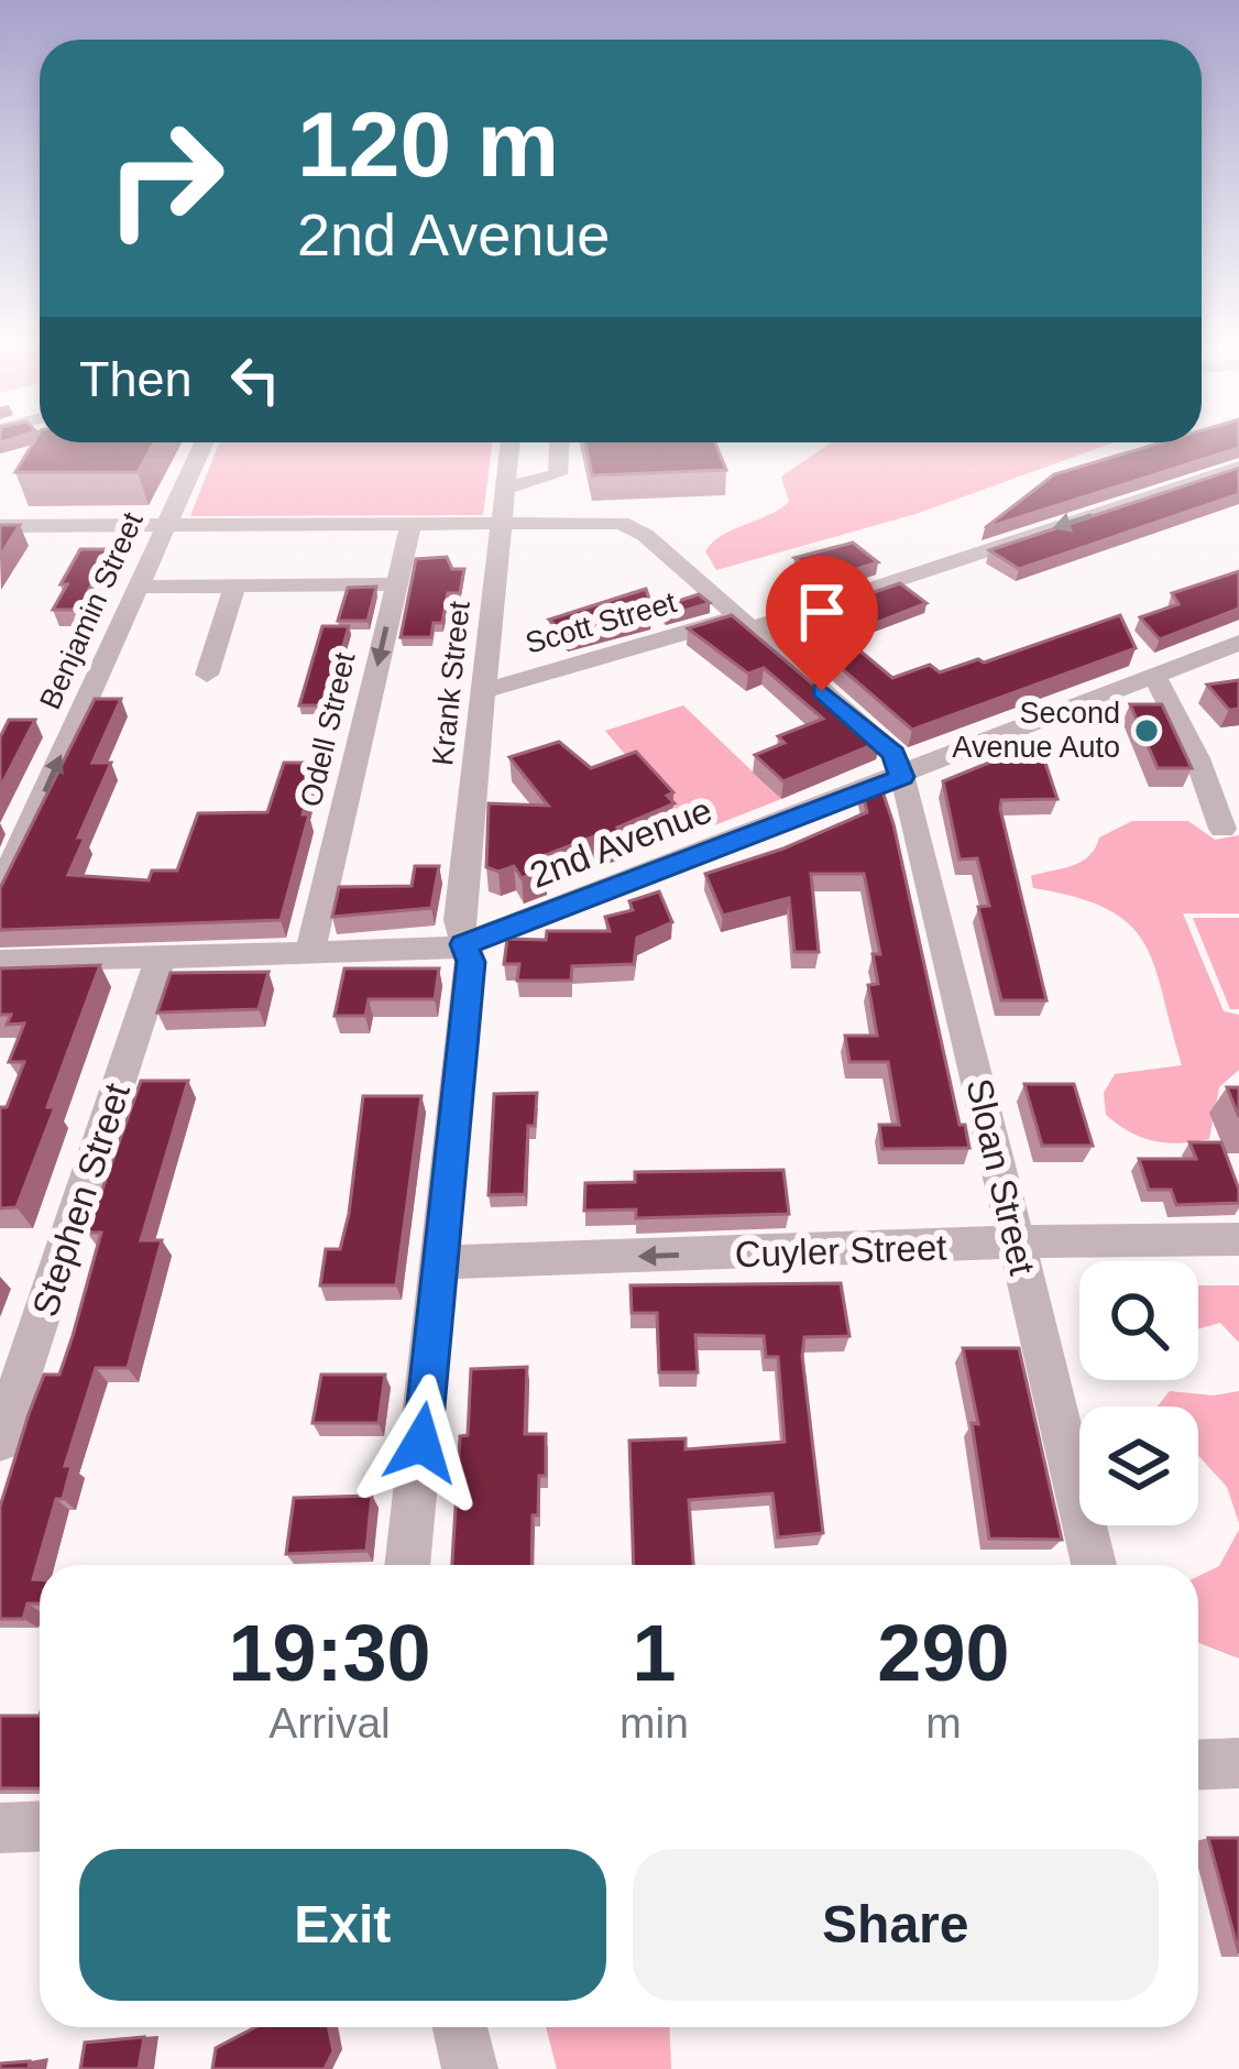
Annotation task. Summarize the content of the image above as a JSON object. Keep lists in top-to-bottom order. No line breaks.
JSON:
{"streets":{"street":["Benjamin Street","Scott Street","Krank Street","Odell Street","2nd Avenue","Sloan Street","Stephen Street","Cuyler Street"]},"crossings":[["Scott Street","Krank Street"],["Krank Street","2nd Avenue"],["Krank Street","Cuyler Street"],["Odell Street","2nd Avenue"],["2nd Avenue","Sloan Street"],["2nd Avenue","Stephen Street"],["Sloan Street","Cuyler Street"]],"one_way":["Benjamin Street","Scott Street","Odell Street","Cuyler Street"],"places":["Second Avenue Auto"],"page":{"turn":["120 m","2nd Avenue"],"then":"Then","eta":["19:30","Arrival","1","min","290","m"],"buttons":["Exit","Share"]}}
